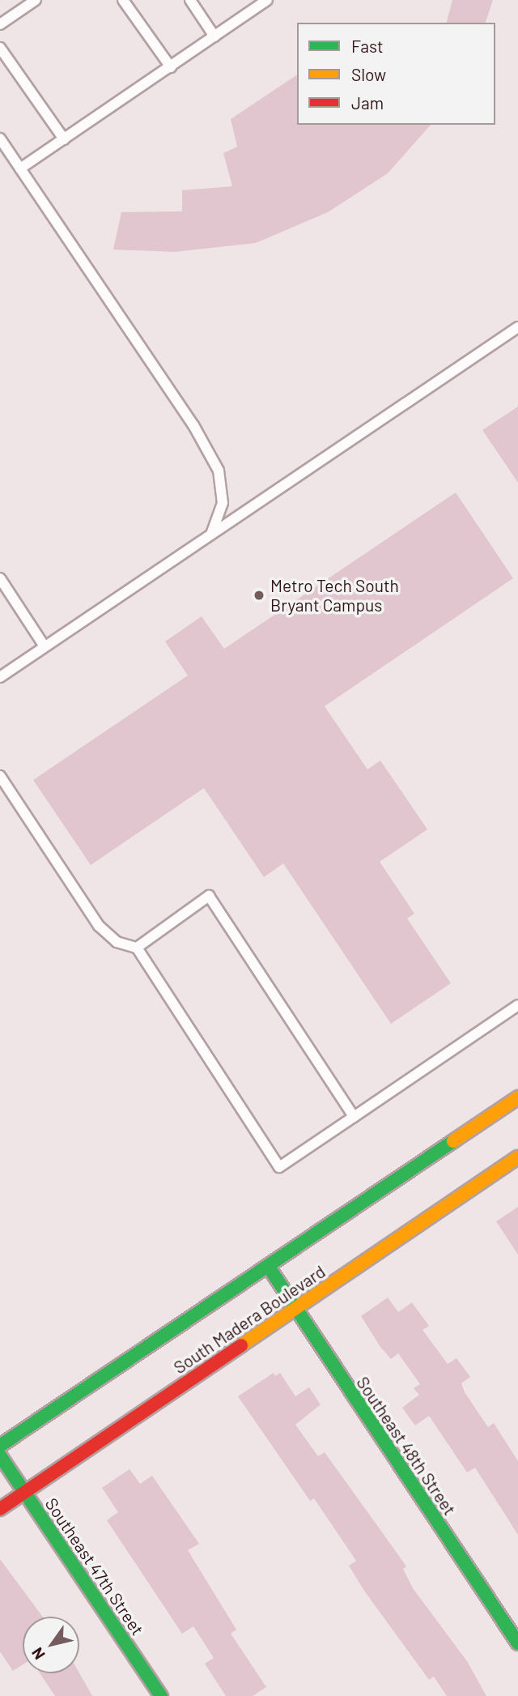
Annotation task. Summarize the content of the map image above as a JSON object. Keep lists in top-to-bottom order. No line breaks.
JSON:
{"streets":{"street":["South Madera Boulevard","Southeast 48th Street","Southeast 47th Street"]},"crossings":[["South Madera Boulevard","Southeast 48th Street"],["South Madera Boulevard","Southeast 47th Street"]],"places":["Metro Tech South Bryant Campus"],"legend":["Fast","Slow","Jam"],"north":"bottom left"}
